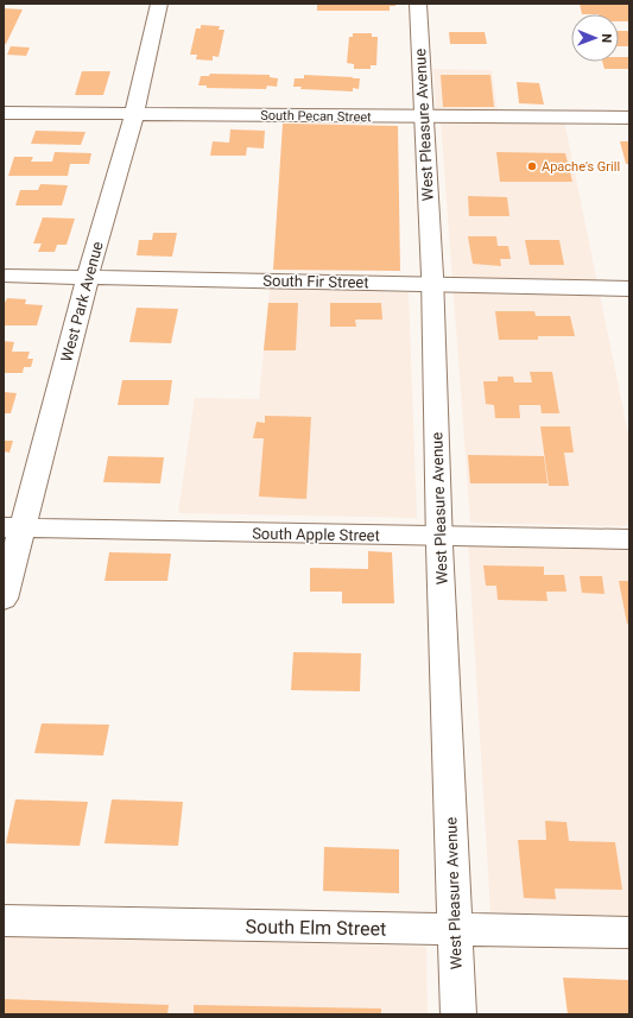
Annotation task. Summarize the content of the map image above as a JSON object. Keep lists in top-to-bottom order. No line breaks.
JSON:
{"streets":{"street":["South Pecan Street","West Pleasure Avenue","South Fir Street","West Park Avenue","South Apple Street","South Elm Street"]},"crossings":[["South Pecan Street","West Pleasure Avenue"],["South Pecan Street","West Park Avenue"],["West Pleasure Avenue","South Fir Street"],["West Pleasure Avenue","South Apple Street"],["West Pleasure Avenue","South Elm Street"],["South Fir Street","West Park Avenue"],["West Park Avenue","South Apple Street"]],"places":["Apache's Grill"],"north":"right"}
